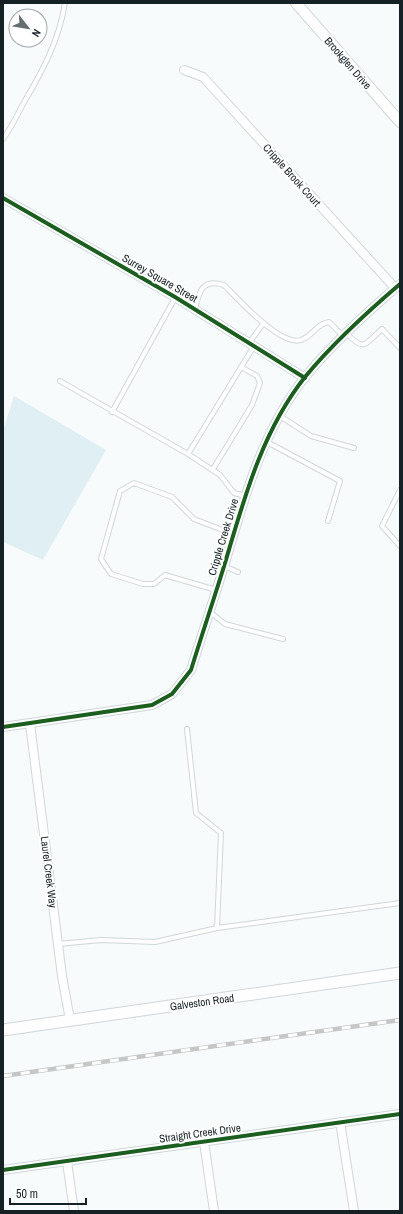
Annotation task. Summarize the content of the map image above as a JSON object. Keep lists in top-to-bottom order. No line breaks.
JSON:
{"streets":{"main road":["Galveston Road"],"street":["Brookglen Drive","Cripple Brook Court","Surrey Square Street","Cripple Creek Drive","Laurel Creek Way","Straight Creek Drive"]},"crossings":[["Cripple Brook Court","Cripple Creek Drive"],["Surrey Square Street","Cripple Creek Drive"],["Cripple Creek Drive","Laurel Creek Way"],["Laurel Creek Way","Galveston Road"]],"scale_bar":"50 m","north":"bottom right"}
